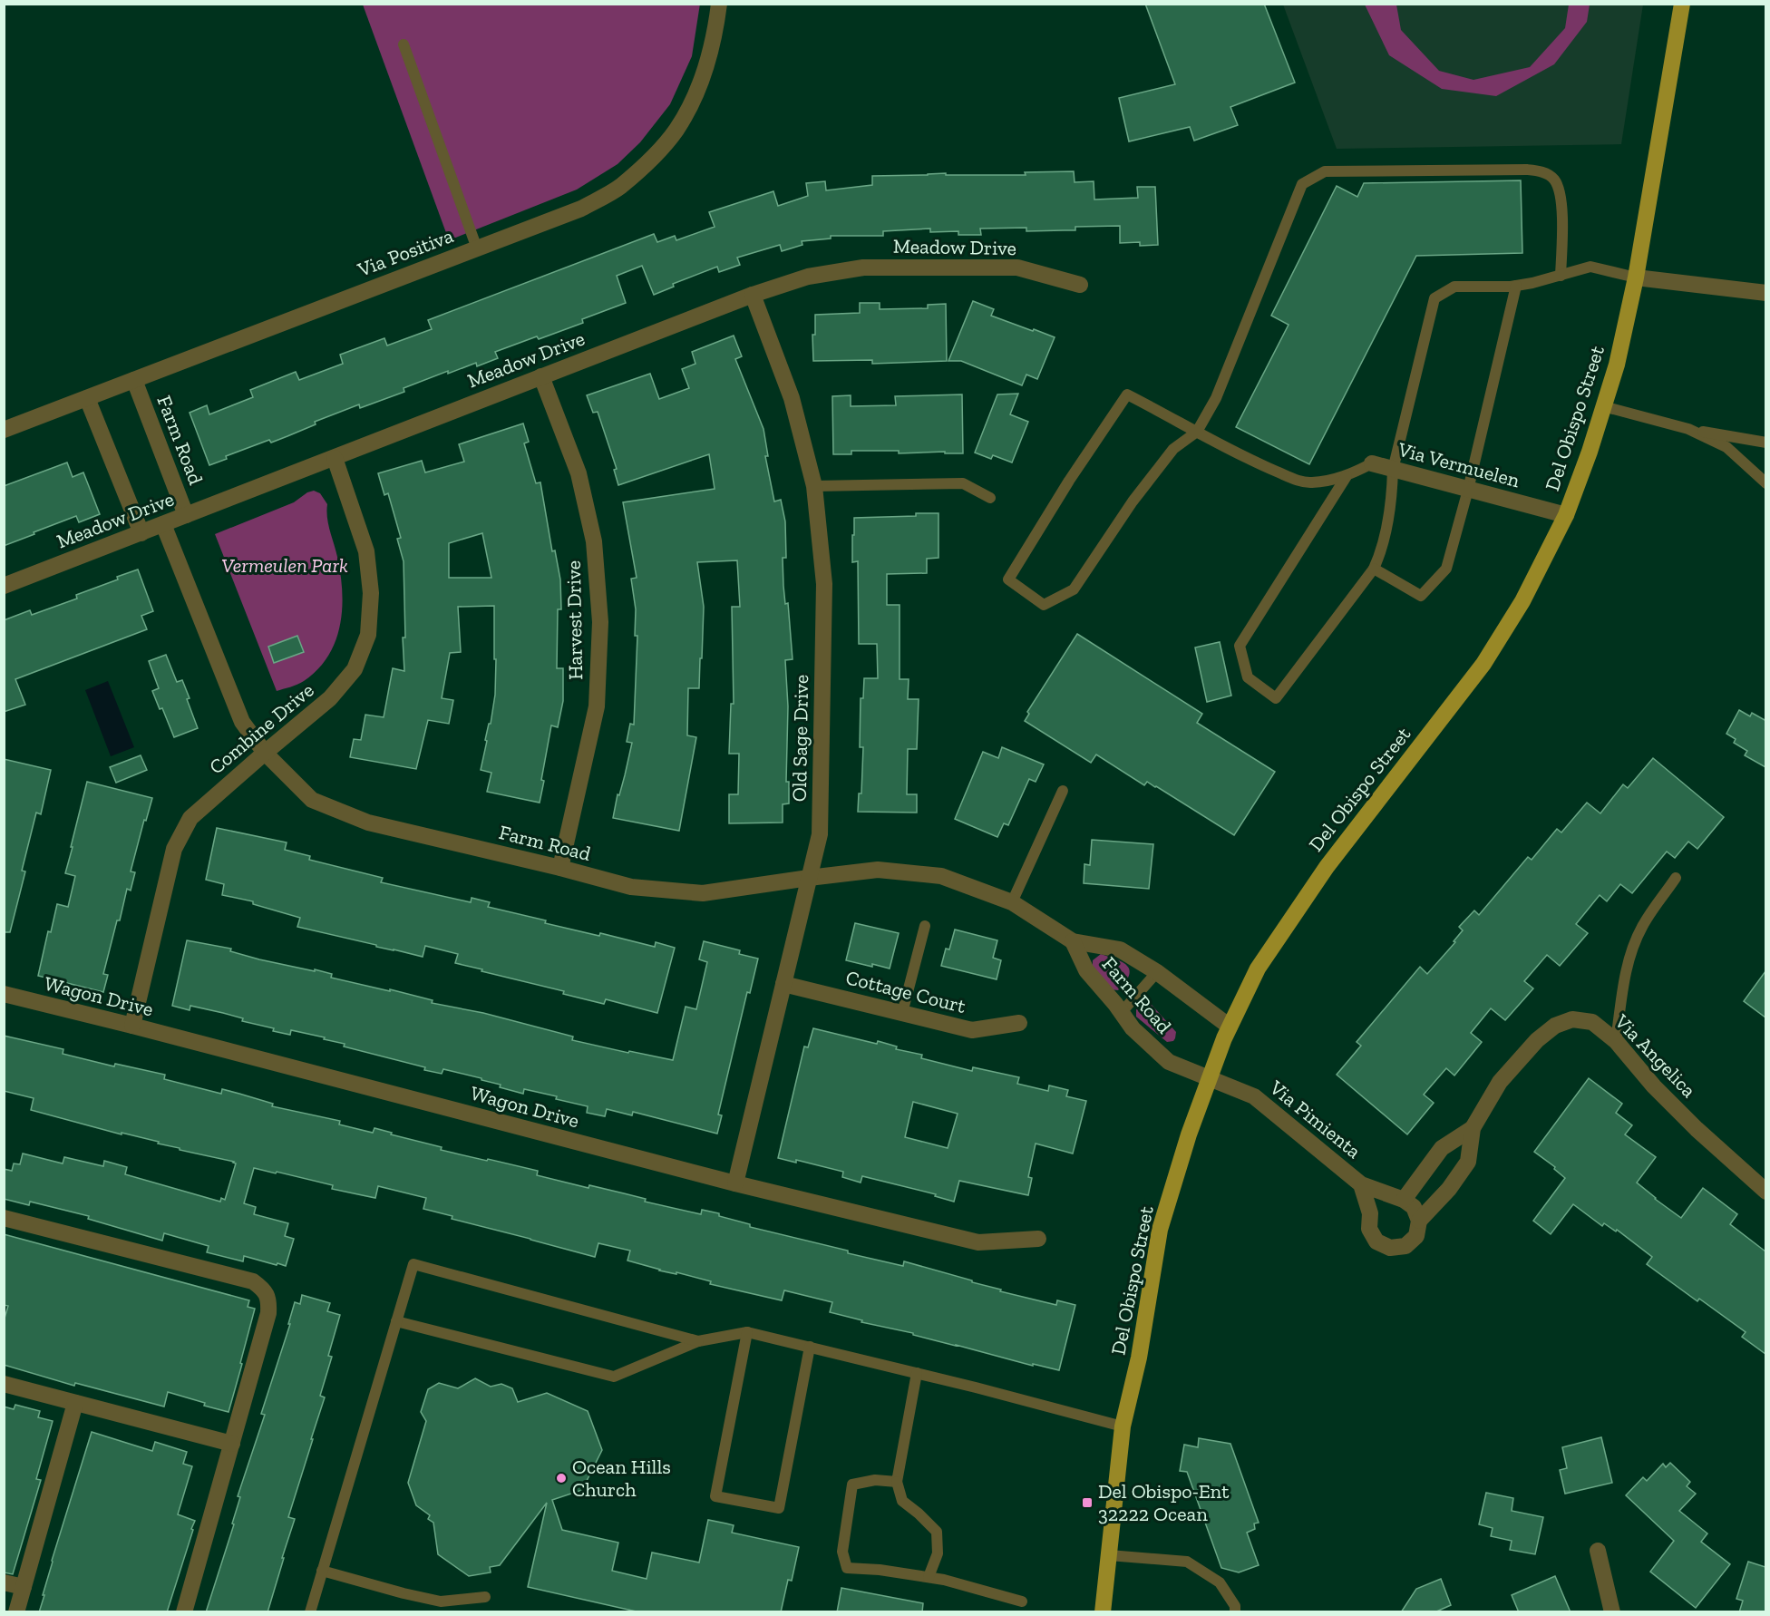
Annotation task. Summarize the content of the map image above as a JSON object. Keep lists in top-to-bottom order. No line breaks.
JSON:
{"streets":{"main road":["Del Obispo Street"],"street":["Meadow Drive","Via Positiva","Farm Road","Via Vermuelen","Harvest Drive","Combine Drive","Old Sage Drive","Cottage Court","Wagon Drive","Via Angelica","Via Pimienta"]},"crossings":[["Meadow Drive","Farm Road"],["Meadow Drive","Harvest Drive"],["Meadow Drive","Combine Drive"],["Meadow Drive","Old Sage Drive"],["Via Positiva","Farm Road"],["Del Obispo Street","Farm Road"],["Del Obispo Street","Via Vermuelen"],["Del Obispo Street","Via Pimienta"],["Farm Road","Harvest Drive"],["Farm Road","Combine Drive"],["Farm Road","Old Sage Drive"],["Farm Road","Via Pimienta"],["Combine Drive","Wagon Drive"],["Old Sage Drive","Cottage Court"],["Old Sage Drive","Wagon Drive"],["Via Angelica","Via Pimienta"]],"parks":["Vermeulen Park"],"places":{"other":["Ocean Hills Church"],"transit":["Del Obispo-Ent 32222 Ocean"]}}
